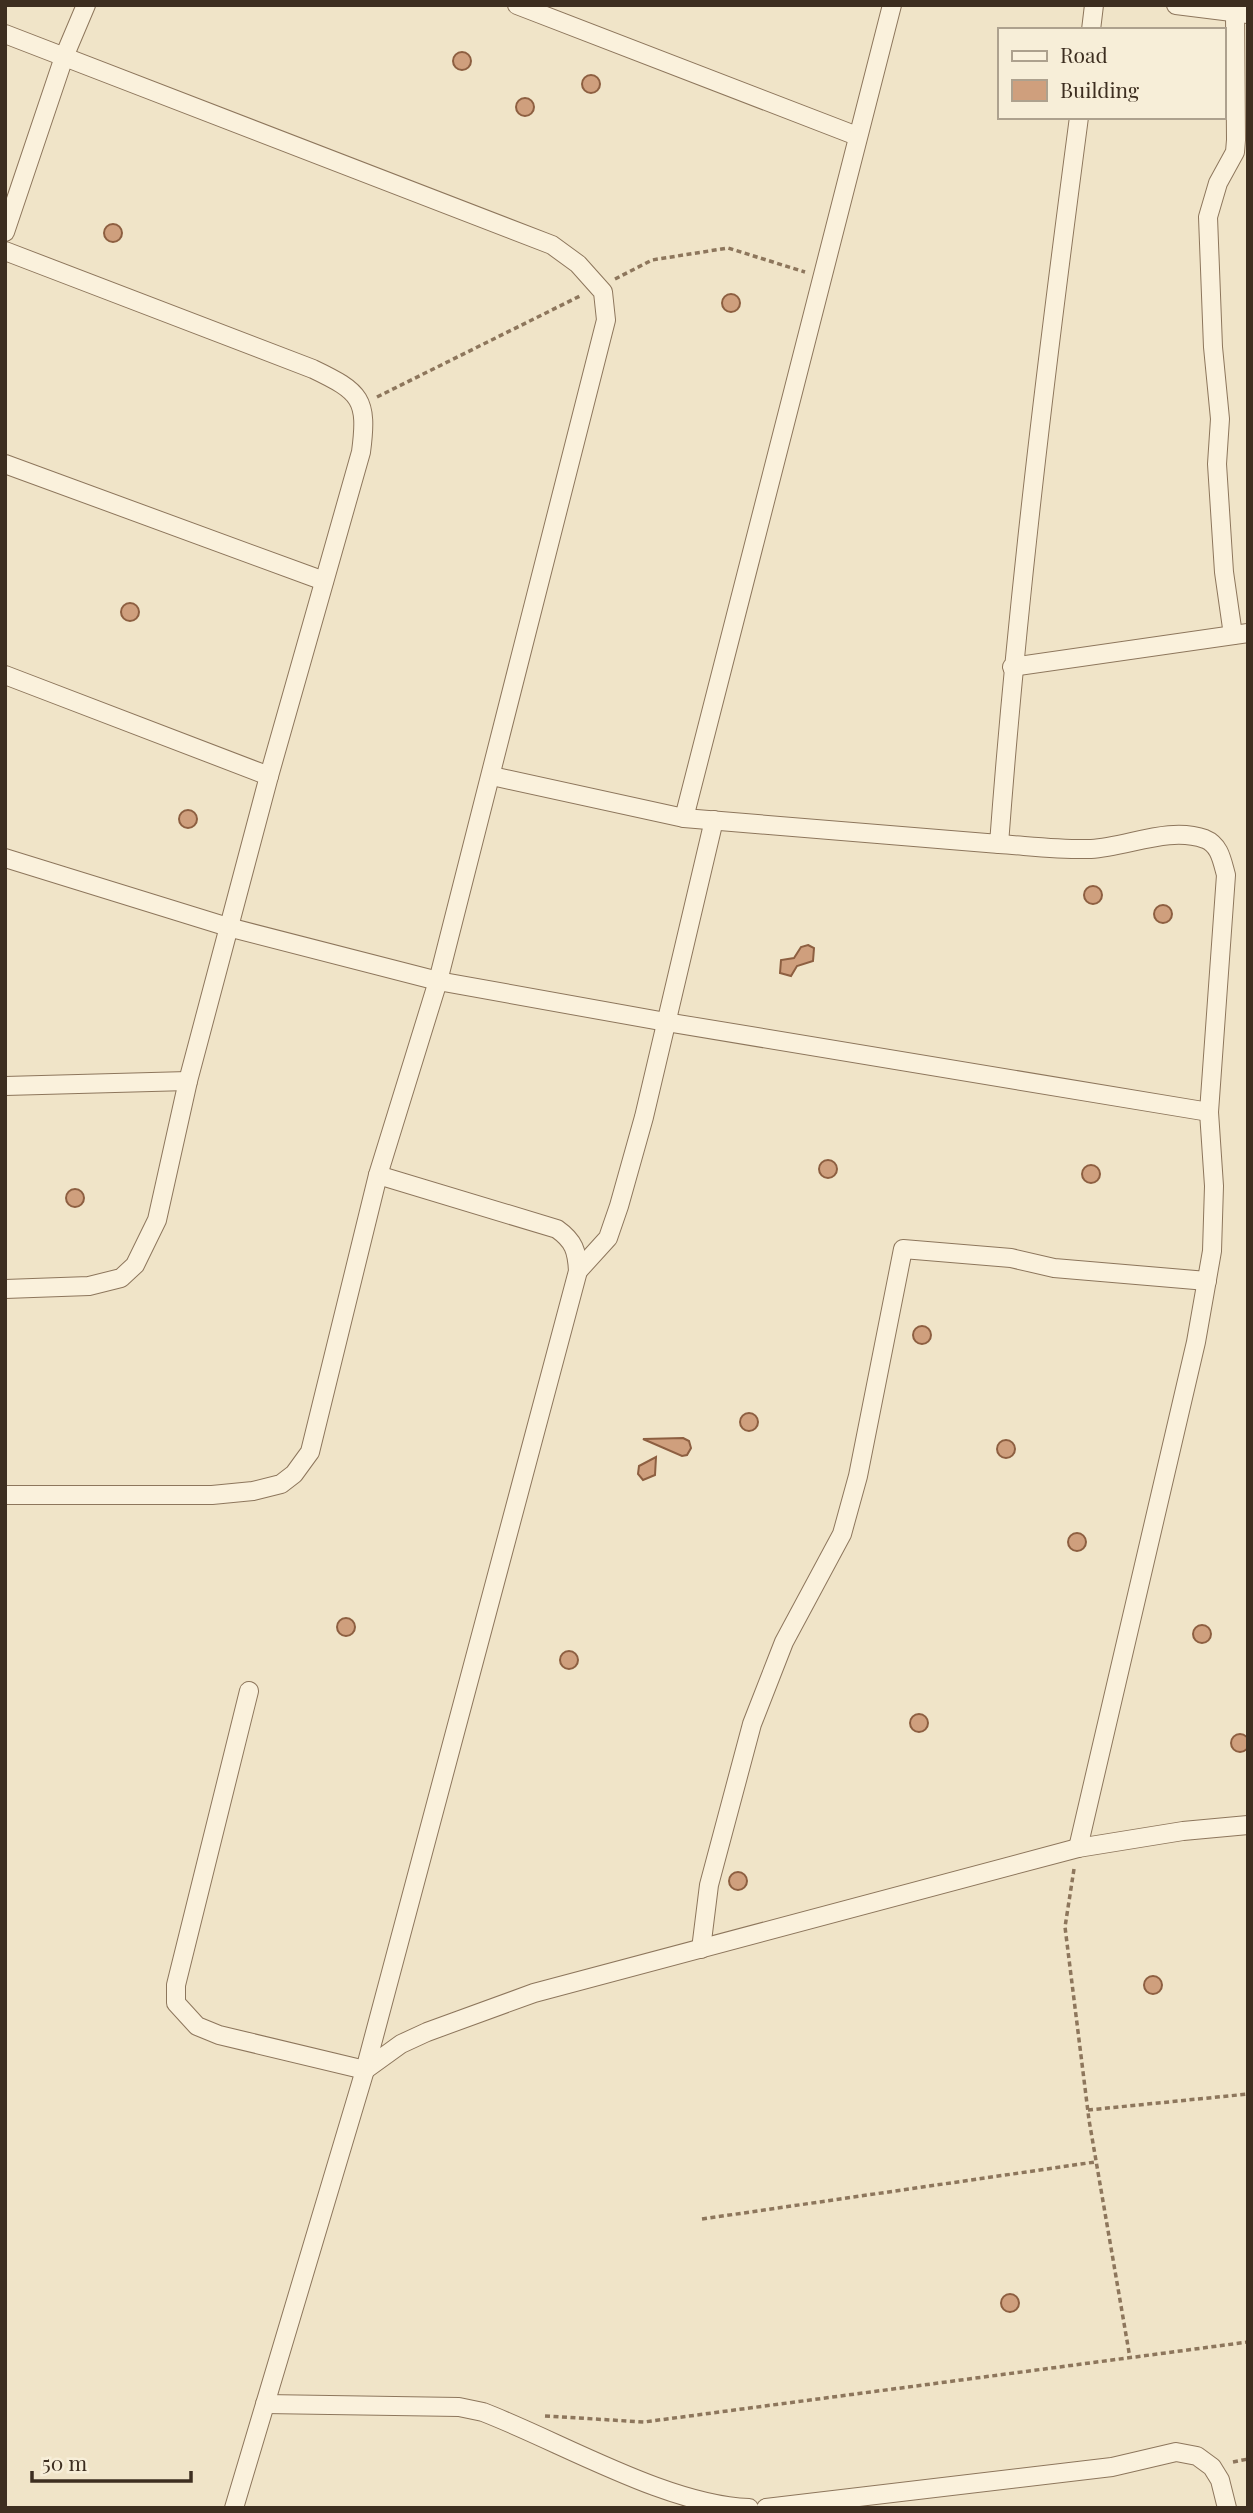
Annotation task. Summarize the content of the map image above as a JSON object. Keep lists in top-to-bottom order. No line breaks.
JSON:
{"legend":["Road","Building"],"scale_bar":"50 m"}
